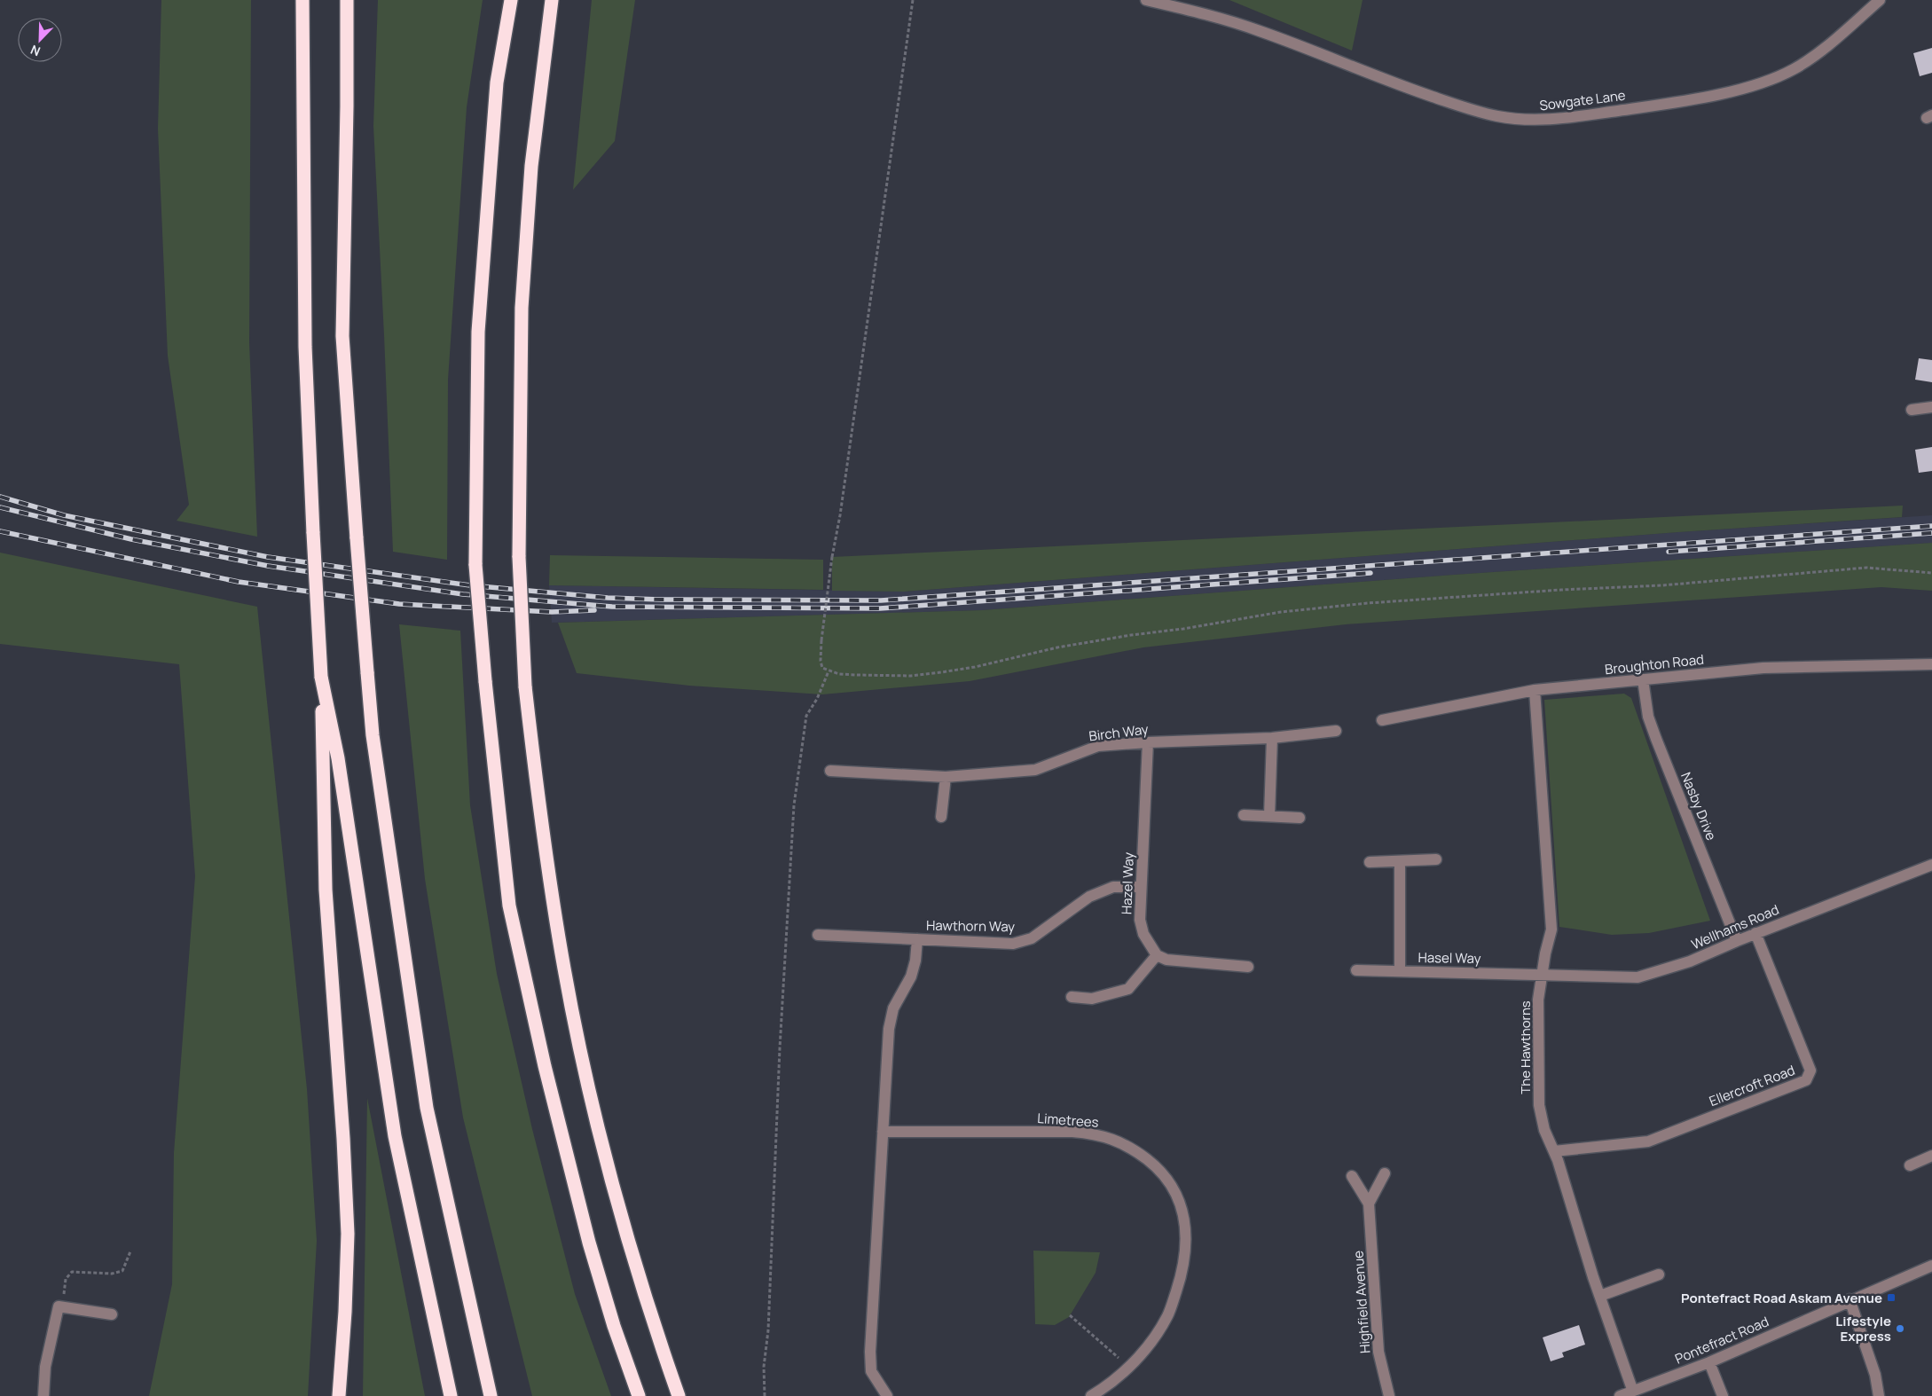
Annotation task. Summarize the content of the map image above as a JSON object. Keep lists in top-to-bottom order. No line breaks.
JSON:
{"streets":{"street":["Sowgate Lane","Broughton Road","Birch Way","Nasby Drive","Hazel Way","Hawthorn Way","Wellhams Road","Hasel Way","The Hawthorns","Ellercroft Road","Limetrees","Highfield Avenue","Pontefract Road"]},"crossings":[["Broughton Road","Nasby Drive"],["Broughton Road","The Hawthorns"],["Birch Way","Hazel Way"],["Nasby Drive","Wellhams Road"],["Hazel Way","Hawthorn Way"],["Hawthorn Way","Limetrees"],["Wellhams Road","Hasel Way"],["Wellhams Road","The Hawthorns"],["Wellhams Road","Ellercroft Road"],["Hasel Way","The Hawthorns"],["The Hawthorns","Ellercroft Road"],["The Hawthorns","Pontefract Road"]],"places":{"transit":["Pontefract Road Askam Avenue"],"other":["Lifestyle Express"]},"north":"bottom left"}
